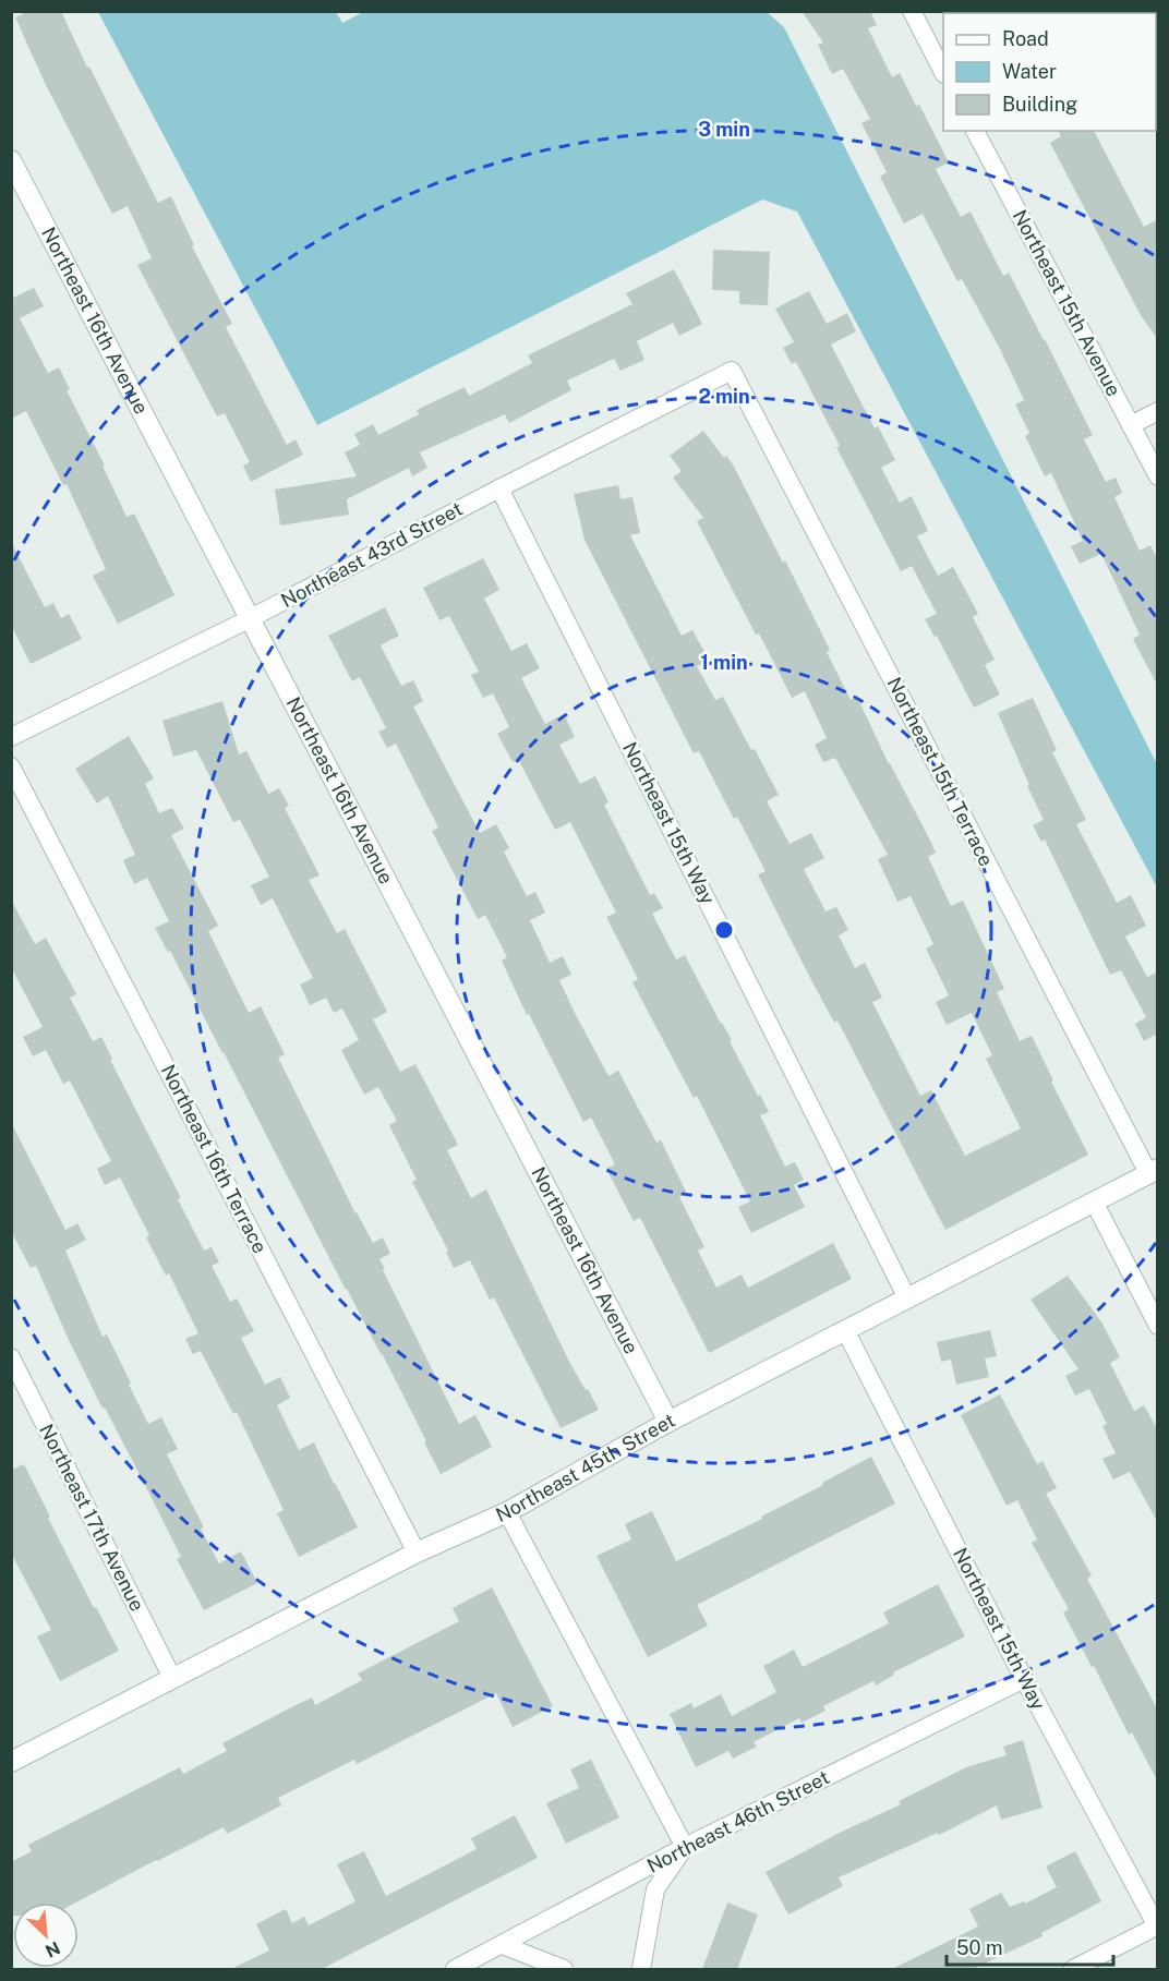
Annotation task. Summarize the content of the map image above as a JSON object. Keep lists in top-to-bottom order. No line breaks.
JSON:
{"streets":{"street":["Northeast 15th Avenue","Northeast 16th Avenue","Northeast 43rd Street","Northeast 15th Terrace","Northeast 15th Way","Northeast 16th Terrace","Northeast 45th Street","Northeast 17th Avenue","Northeast 46th Street"]},"crossings":[["Northeast 16th Avenue","Northeast 43rd Street"],["Northeast 16th Avenue","Northeast 45th Street"],["Northeast 43rd Street","Northeast 15th Terrace"],["Northeast 43rd Street","Northeast 15th Way"],["Northeast 15th Terrace","Northeast 45th Street"],["Northeast 15th Way","Northeast 45th Street"],["Northeast 15th Way","Northeast 46th Street"],["Northeast 16th Terrace","Northeast 45th Street"],["Northeast 45th Street","Northeast 17th Avenue"]],"legend":["Road","Water","Building"],"scale_bar":"50 m","north":"bottom right","rings":["3 min","2 min","1 min"]}
